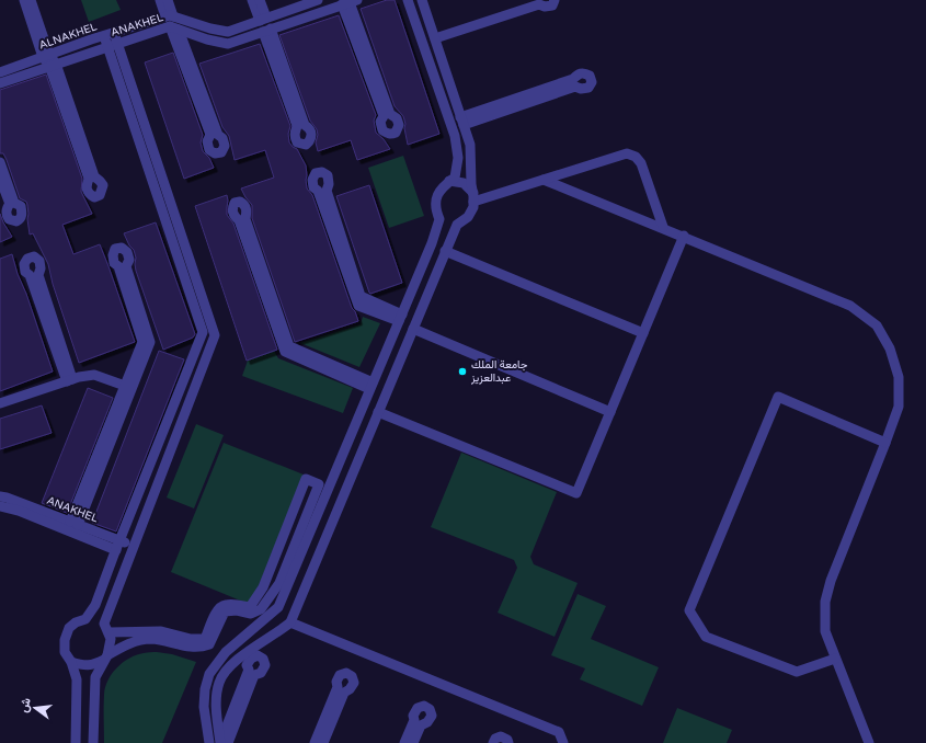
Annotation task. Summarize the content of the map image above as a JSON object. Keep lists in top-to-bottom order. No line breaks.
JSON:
{"streets":{"street":["ANAKHEL","ALNAKHEL"]},"places":["جامعة الملك عبدالعزيز"],"north":"left"}
